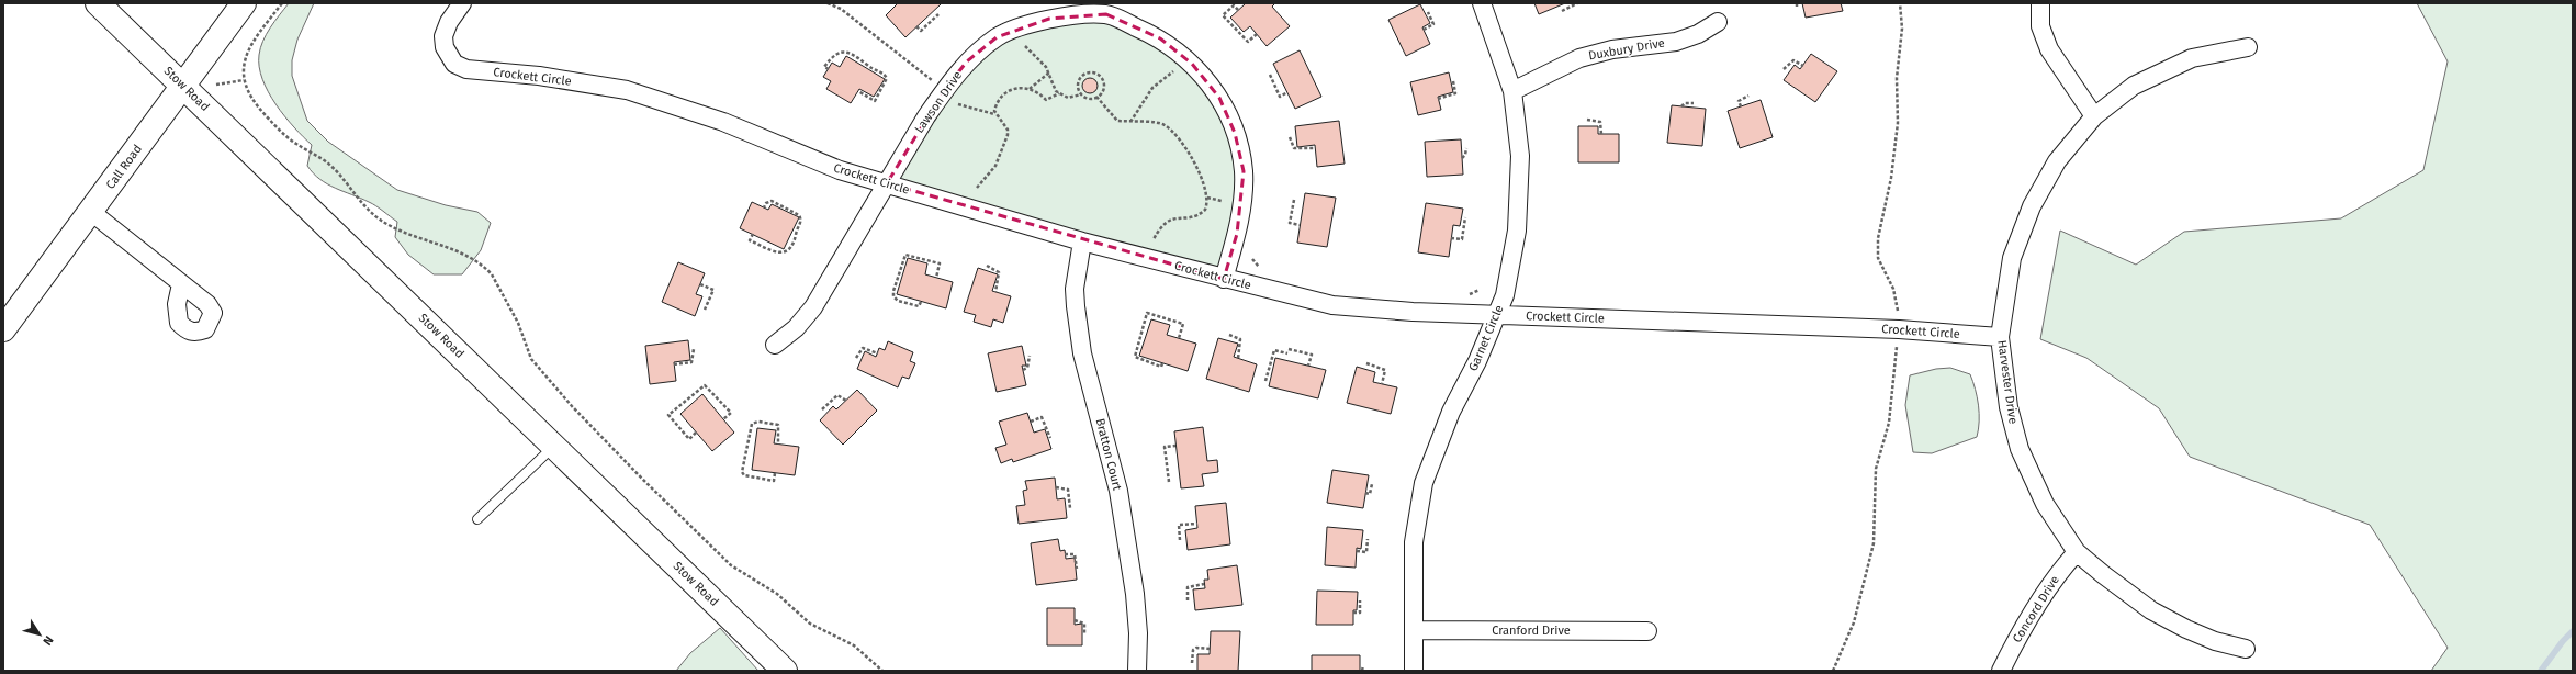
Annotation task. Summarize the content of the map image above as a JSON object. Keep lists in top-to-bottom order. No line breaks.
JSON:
{"streets":{"street":["Duxbury Drive","Crockett Circle","Stow Road","Lawson Drive","Call Road","Garnet Circle","Harvester Drive","Bratton Court","Concord Drive","Cranford Drive"]},"crossings":[["Duxbury Drive","Garnet Circle"],["Crockett Circle","Lawson Drive"],["Crockett Circle","Garnet Circle"],["Crockett Circle","Harvester Drive"],["Crockett Circle","Bratton Court"],["Stow Road","Call Road"],["Garnet Circle","Cranford Drive"],["Harvester Drive","Concord Drive"]],"north":"bottom right"}
